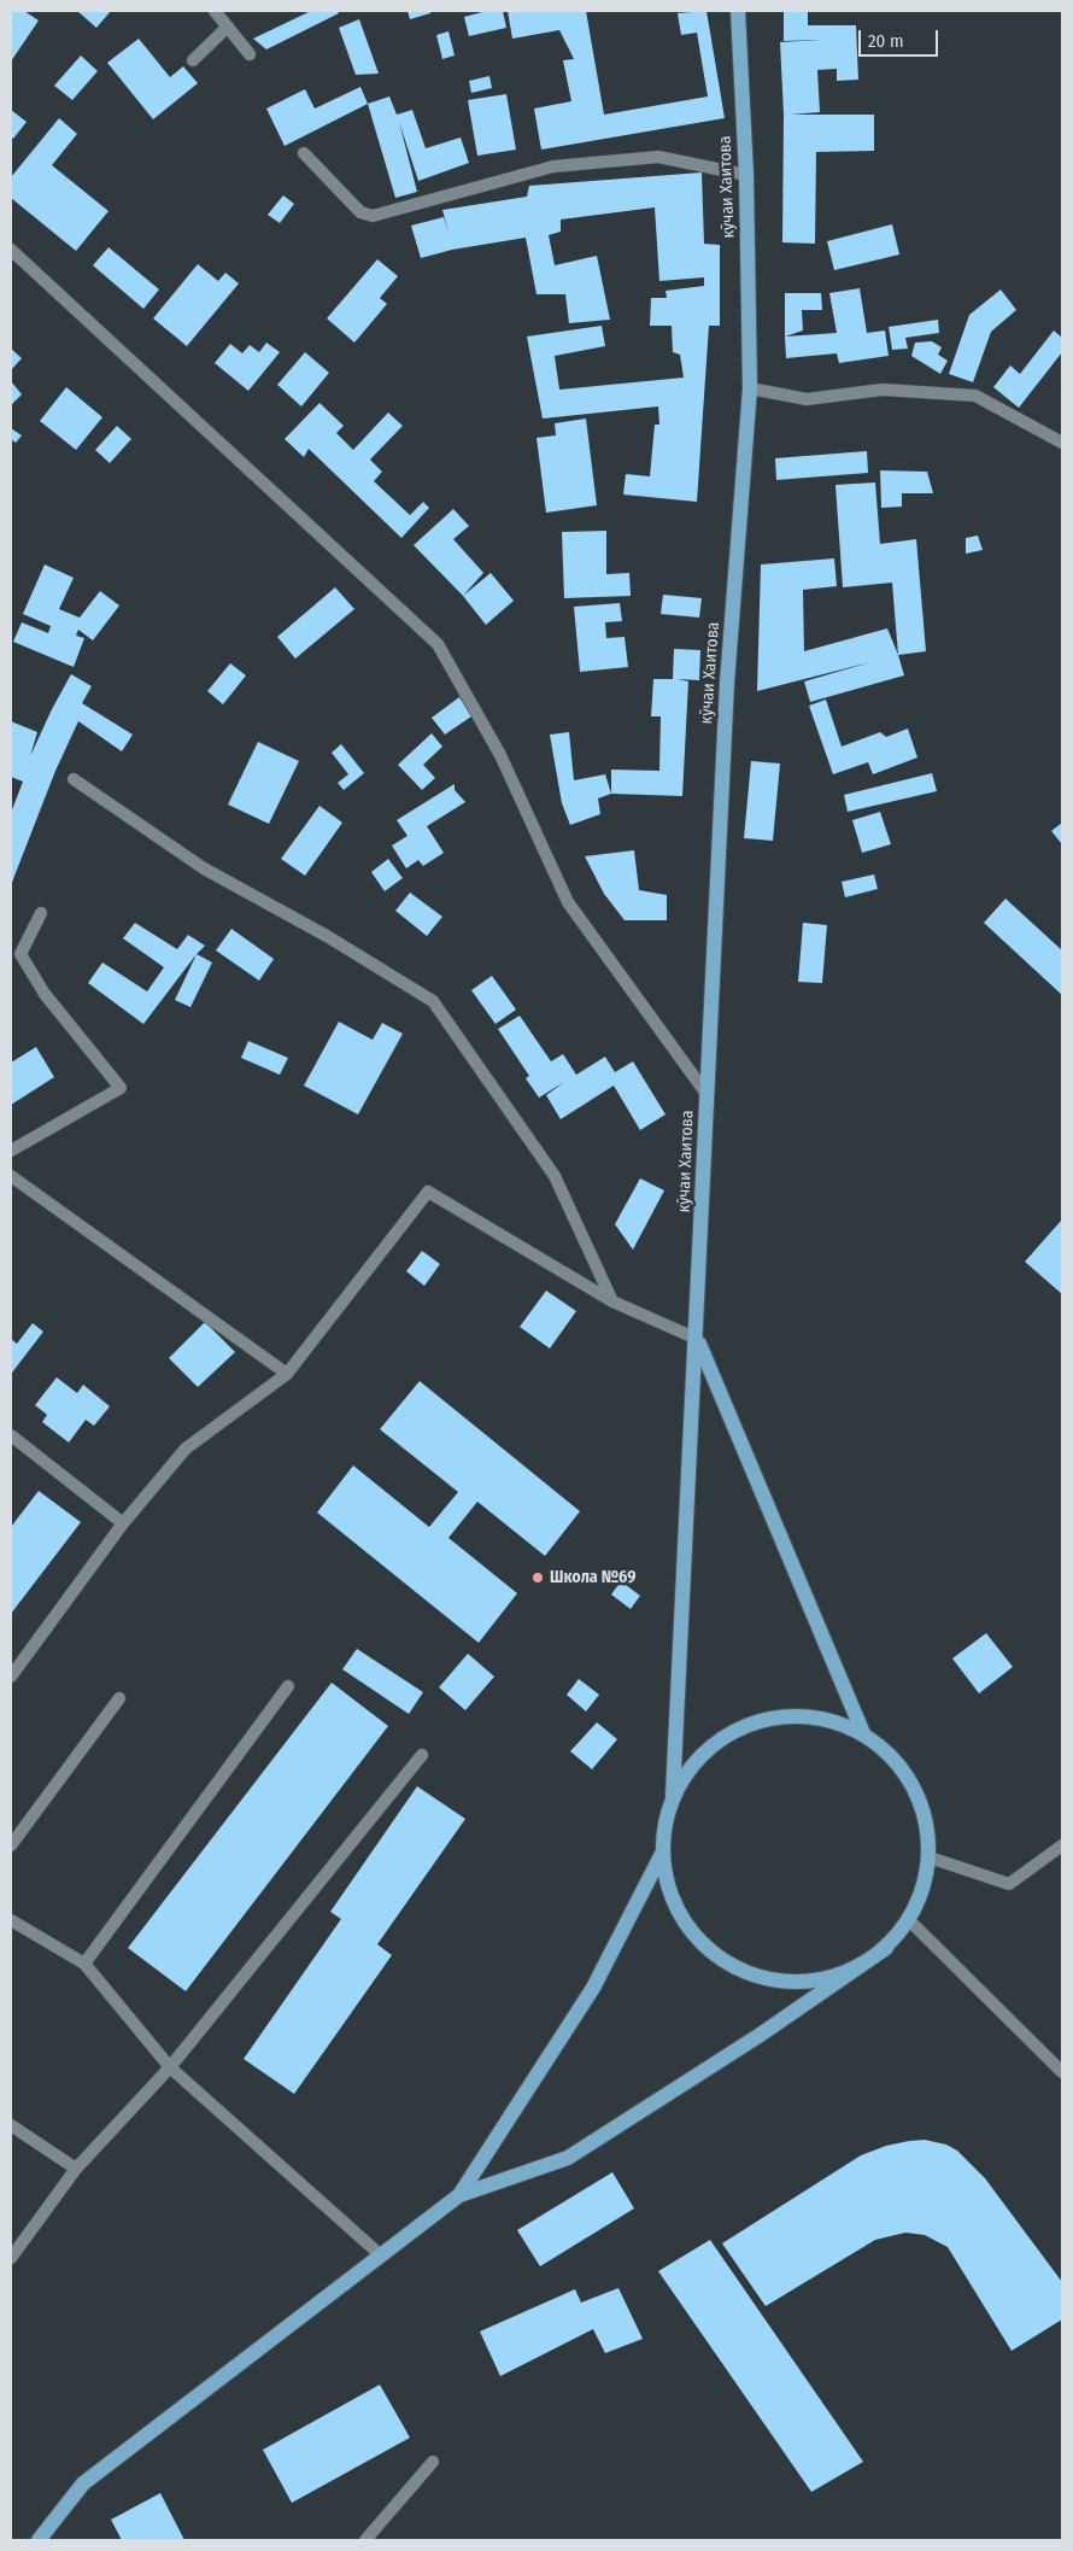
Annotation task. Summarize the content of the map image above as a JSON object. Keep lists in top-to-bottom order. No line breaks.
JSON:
{"streets":{"main road":["кӯчаи Хаитова"]},"places":["Школа №69"],"scale_bar":"20 m"}
